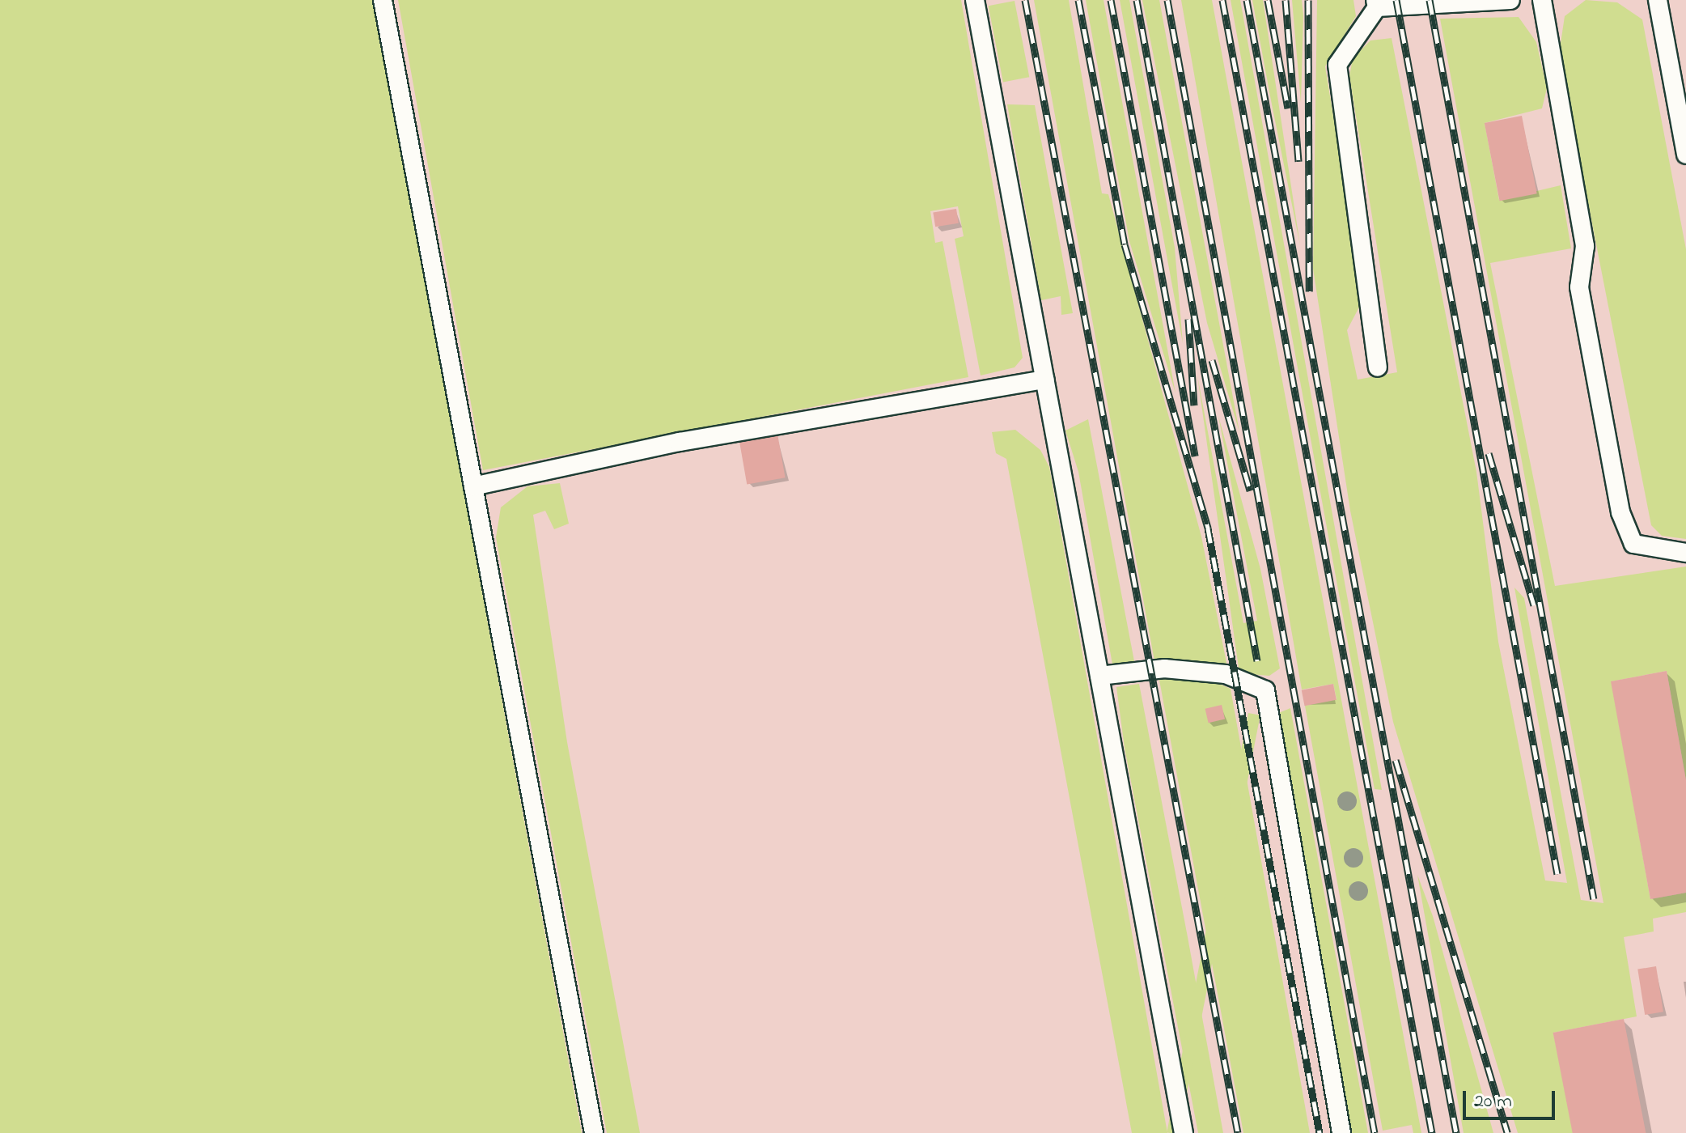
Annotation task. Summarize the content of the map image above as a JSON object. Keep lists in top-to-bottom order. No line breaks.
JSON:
{"scale_bar":"20 m"}
